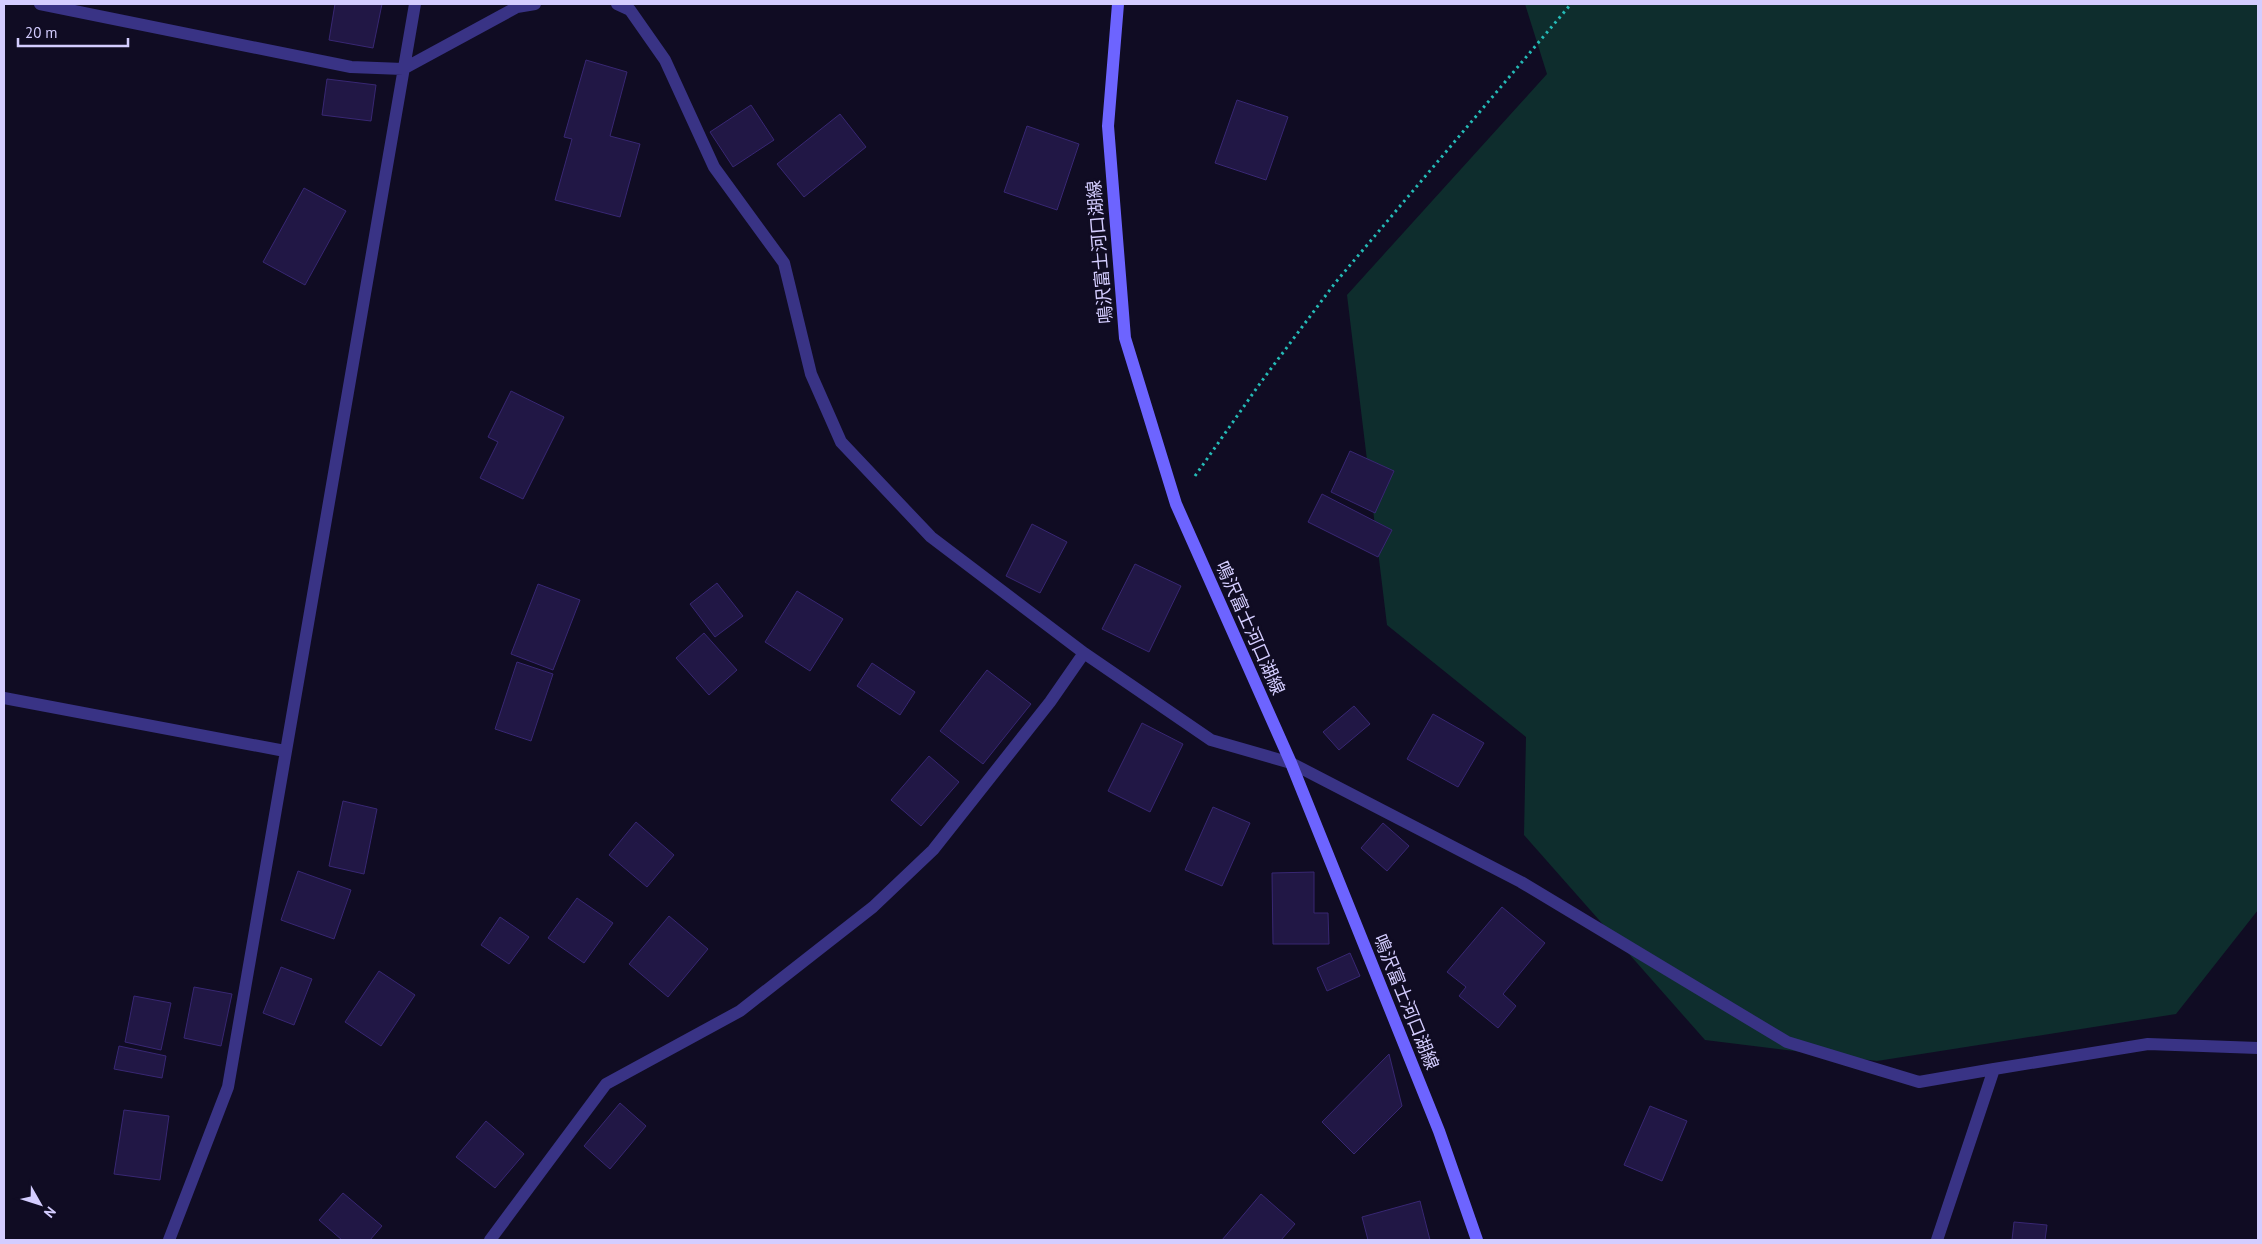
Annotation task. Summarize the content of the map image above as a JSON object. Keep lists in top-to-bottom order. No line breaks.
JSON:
{"streets":{"main road":["鳴沢富士河口湖線"]},"scale_bar":"20 m","north":"bottom right"}
